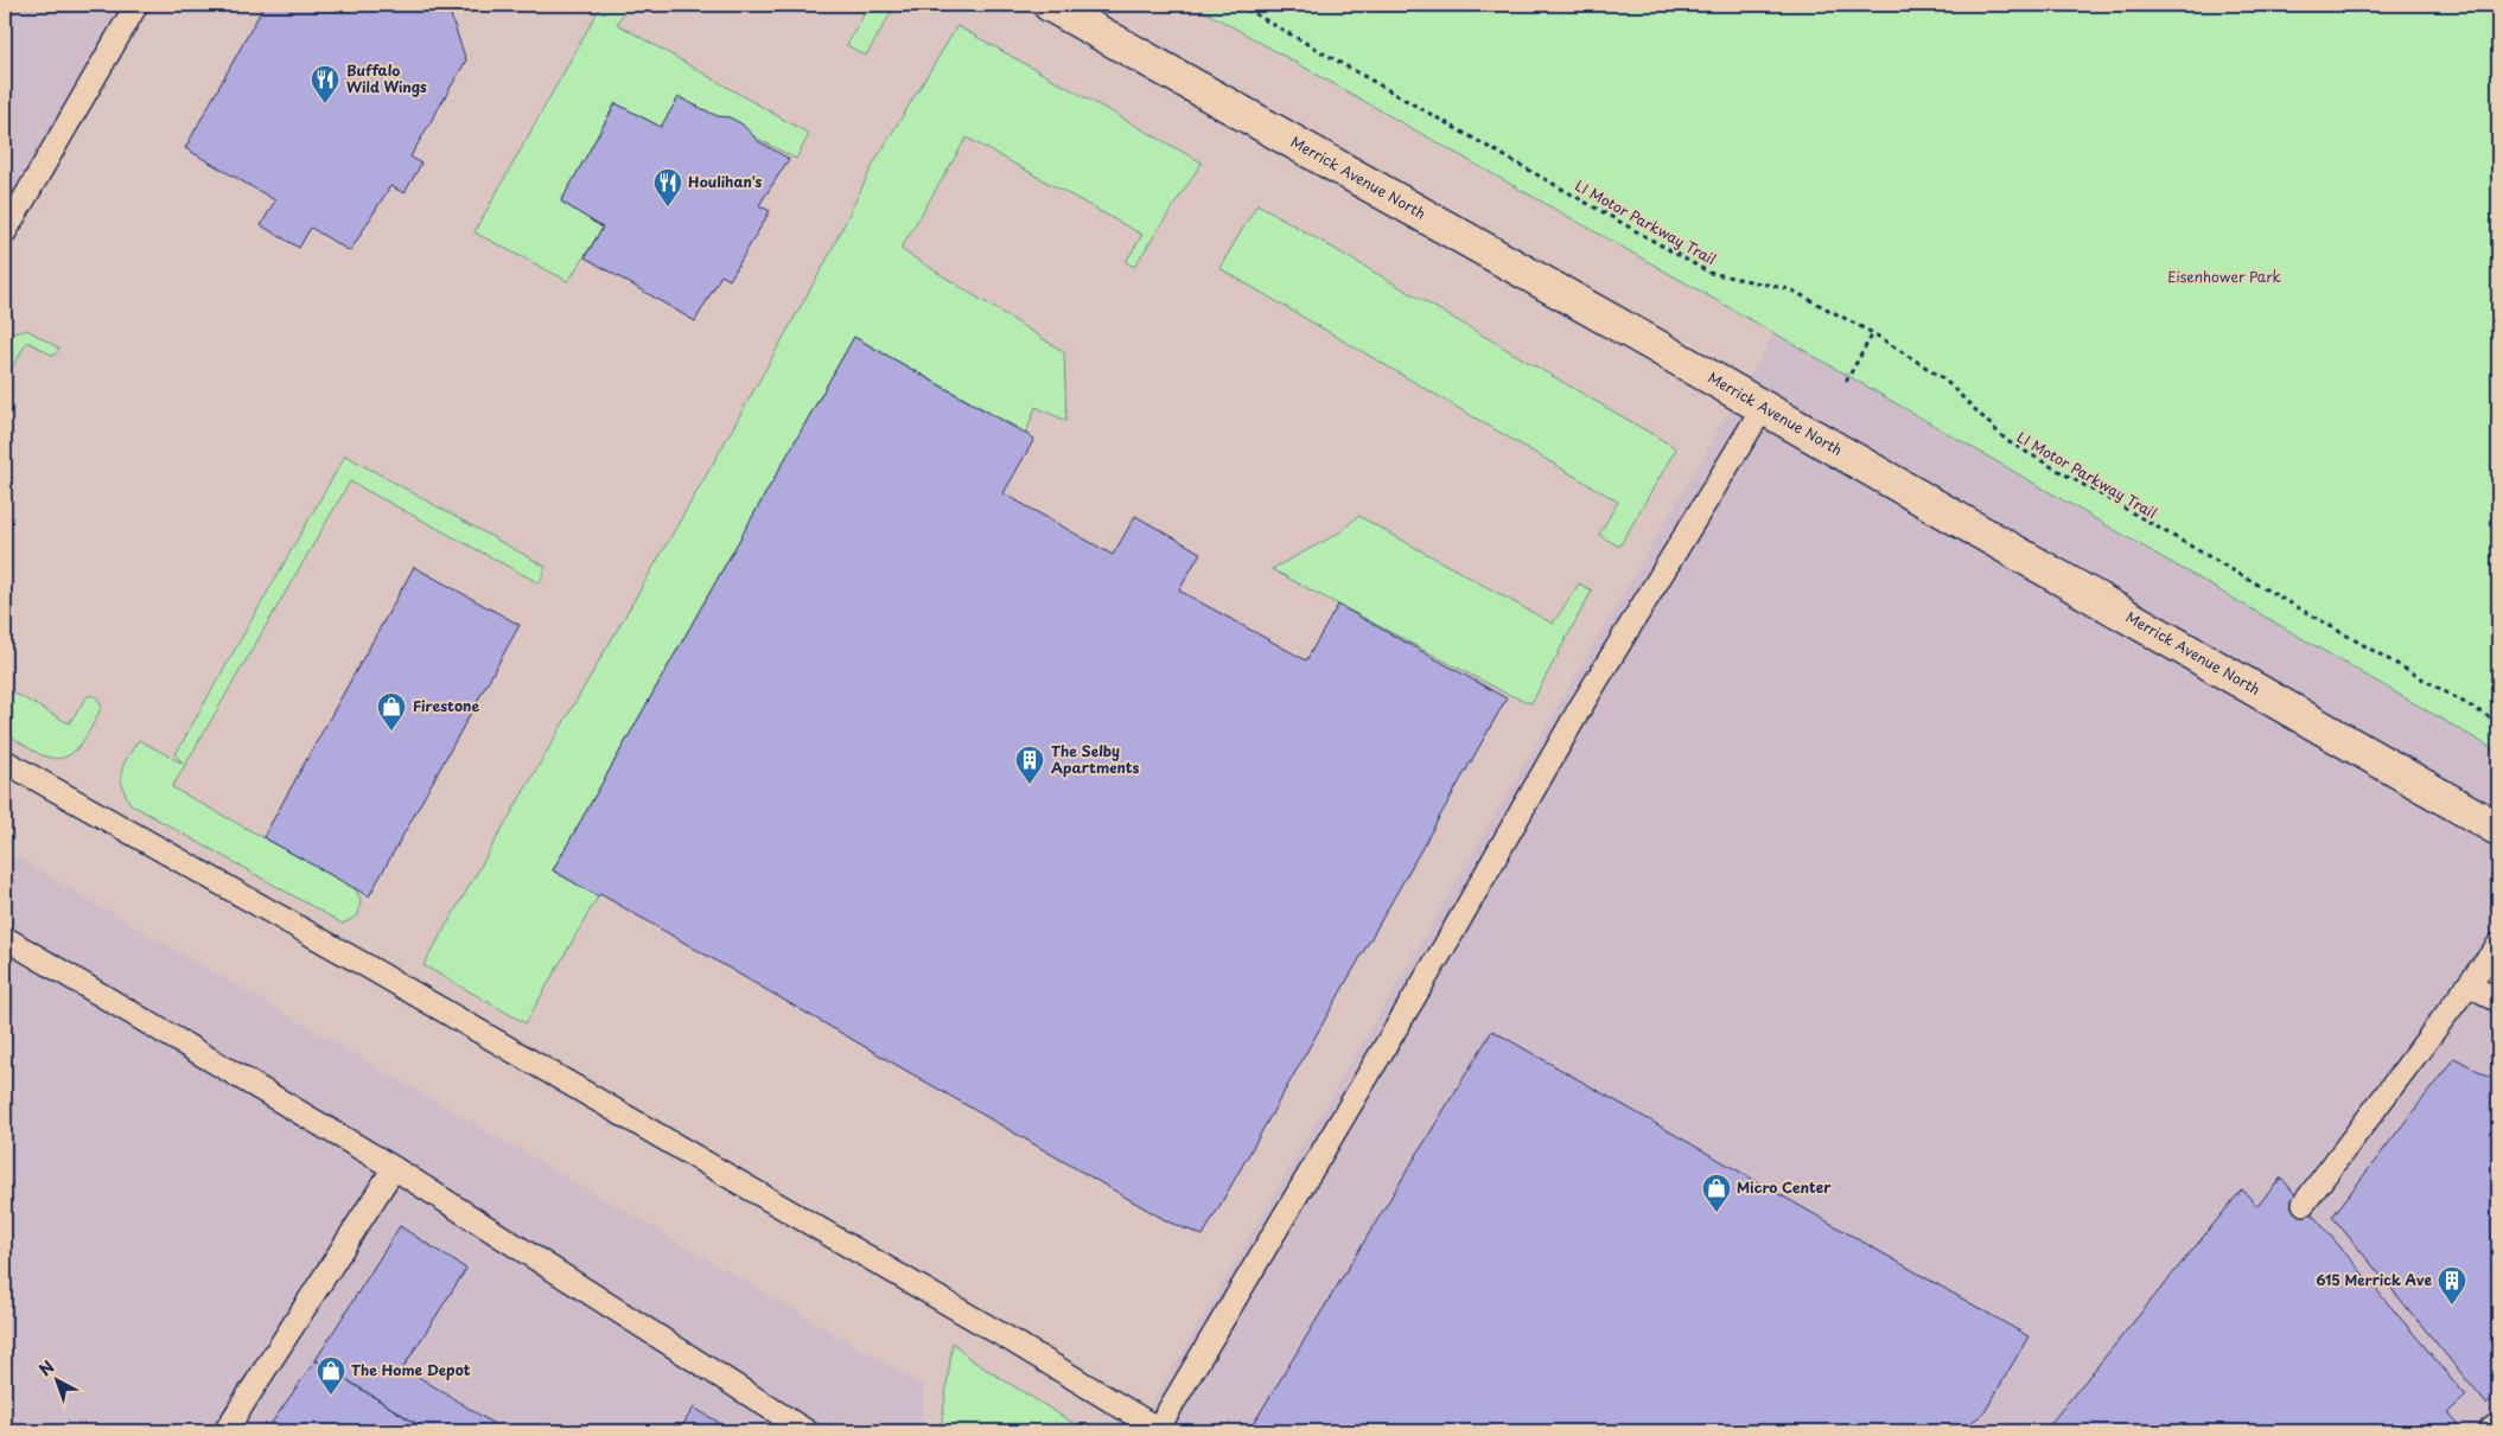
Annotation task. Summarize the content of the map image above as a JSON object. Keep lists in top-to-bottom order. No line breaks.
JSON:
{"streets":{"main road":["Merrick Avenue North"],"path":["LI Motor Parkway Trail"]},"parks":["Eisenhower Park"],"places":{"restaurant":["Buffalo Wild Wings","Houlihan's"],"shop":["Firestone","Micro Center","The Home Depot"],"building":["The Selby Apartments","615 Merrick Ave"]},"north":"top left"}
